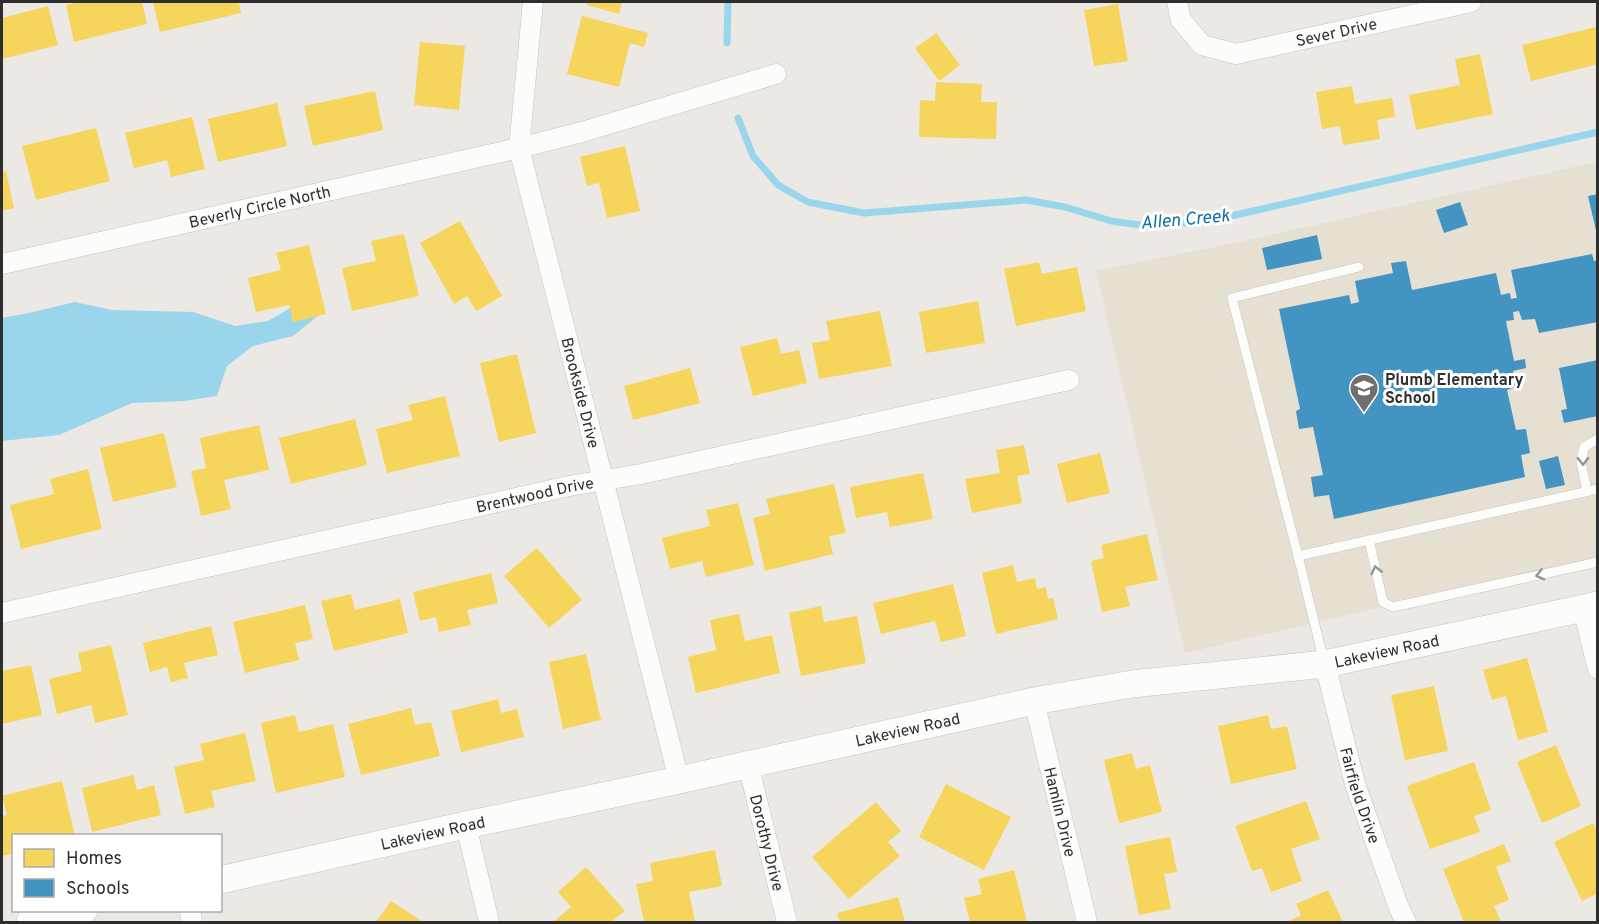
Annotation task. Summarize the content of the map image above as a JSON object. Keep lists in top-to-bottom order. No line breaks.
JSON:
{"streets":{"street":["Sever Drive","Beverly Circle North","Brookside Drive","Brentwood Drive","Lakeview Road","Fairfield Drive","Hamlin Drive","Dorothy Drive"]},"crossings":[["Beverly Circle North","Brookside Drive"],["Brookside Drive","Brentwood Drive"],["Brookside Drive","Lakeview Road"],["Lakeview Road","Fairfield Drive"],["Lakeview Road","Hamlin Drive"],["Lakeview Road","Dorothy Drive"]],"water":["Allen Creek"],"places":{"school or university":["Plumb Elementary School"]},"legend":["Homes","Schools"]}
